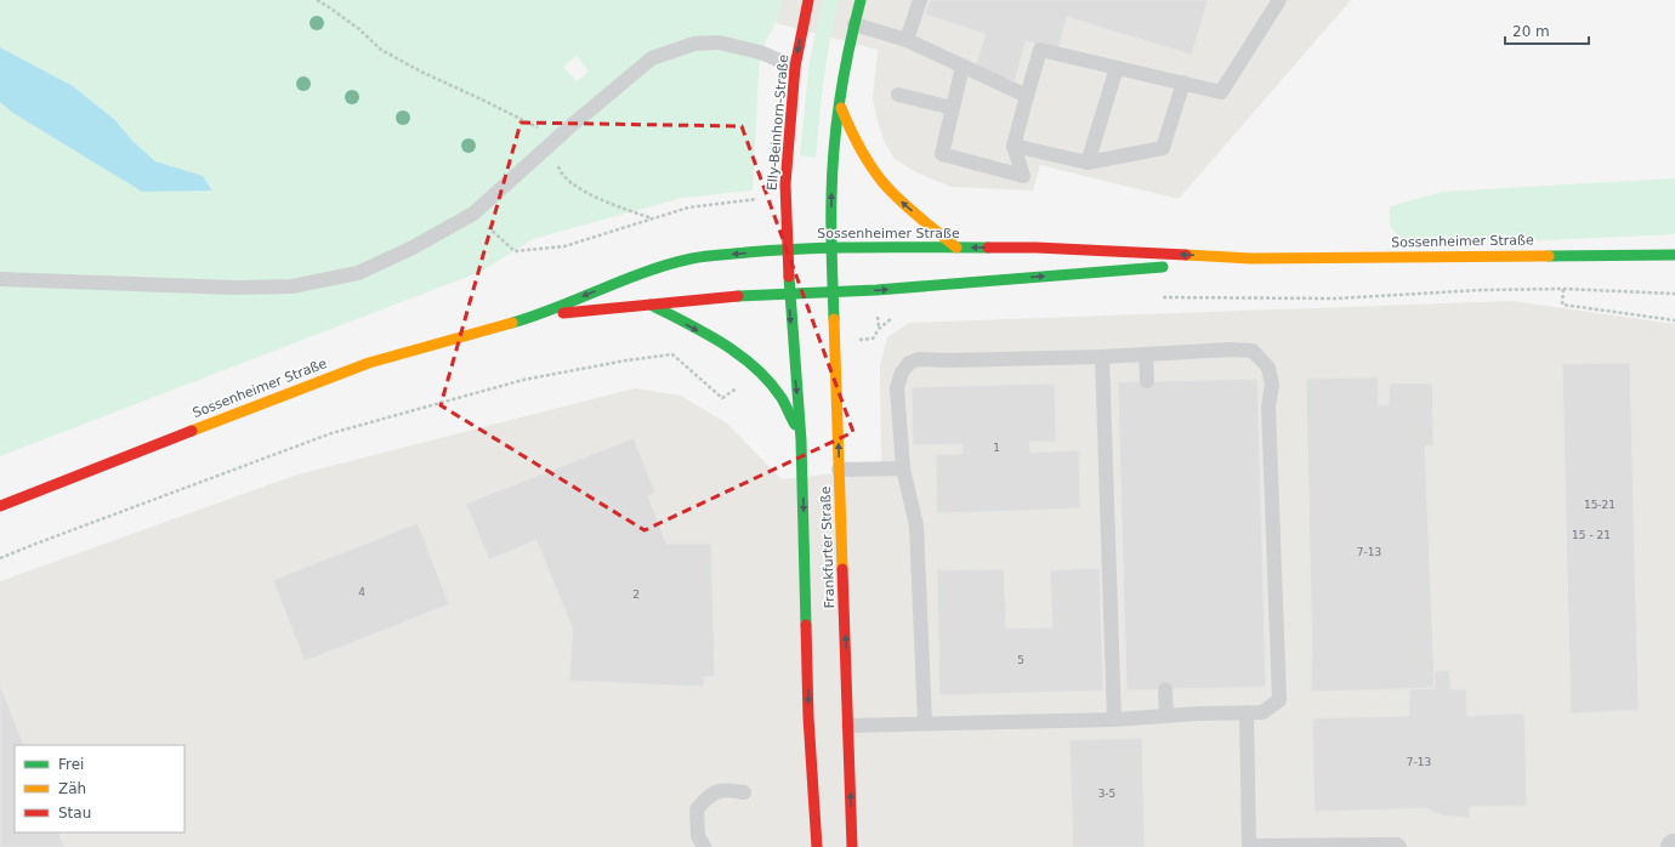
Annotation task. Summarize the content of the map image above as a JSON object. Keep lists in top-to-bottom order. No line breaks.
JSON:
{"streets":{"main road":["Elly-Beinhorn-Straße","Sossenheimer Straße","Frankfurter Straße"]},"crossings":[["Elly-Beinhorn-Straße","Sossenheimer Straße"],["Elly-Beinhorn-Straße","Frankfurter Straße"],["Sossenheimer Straße","Frankfurter Straße"]],"house_numbers":["1","15-21","15 - 21","7-13","4","2","5","7-13","3-5"],"legend":["Frei","Zäh","Stau"],"scale_bar":"20 m"}
